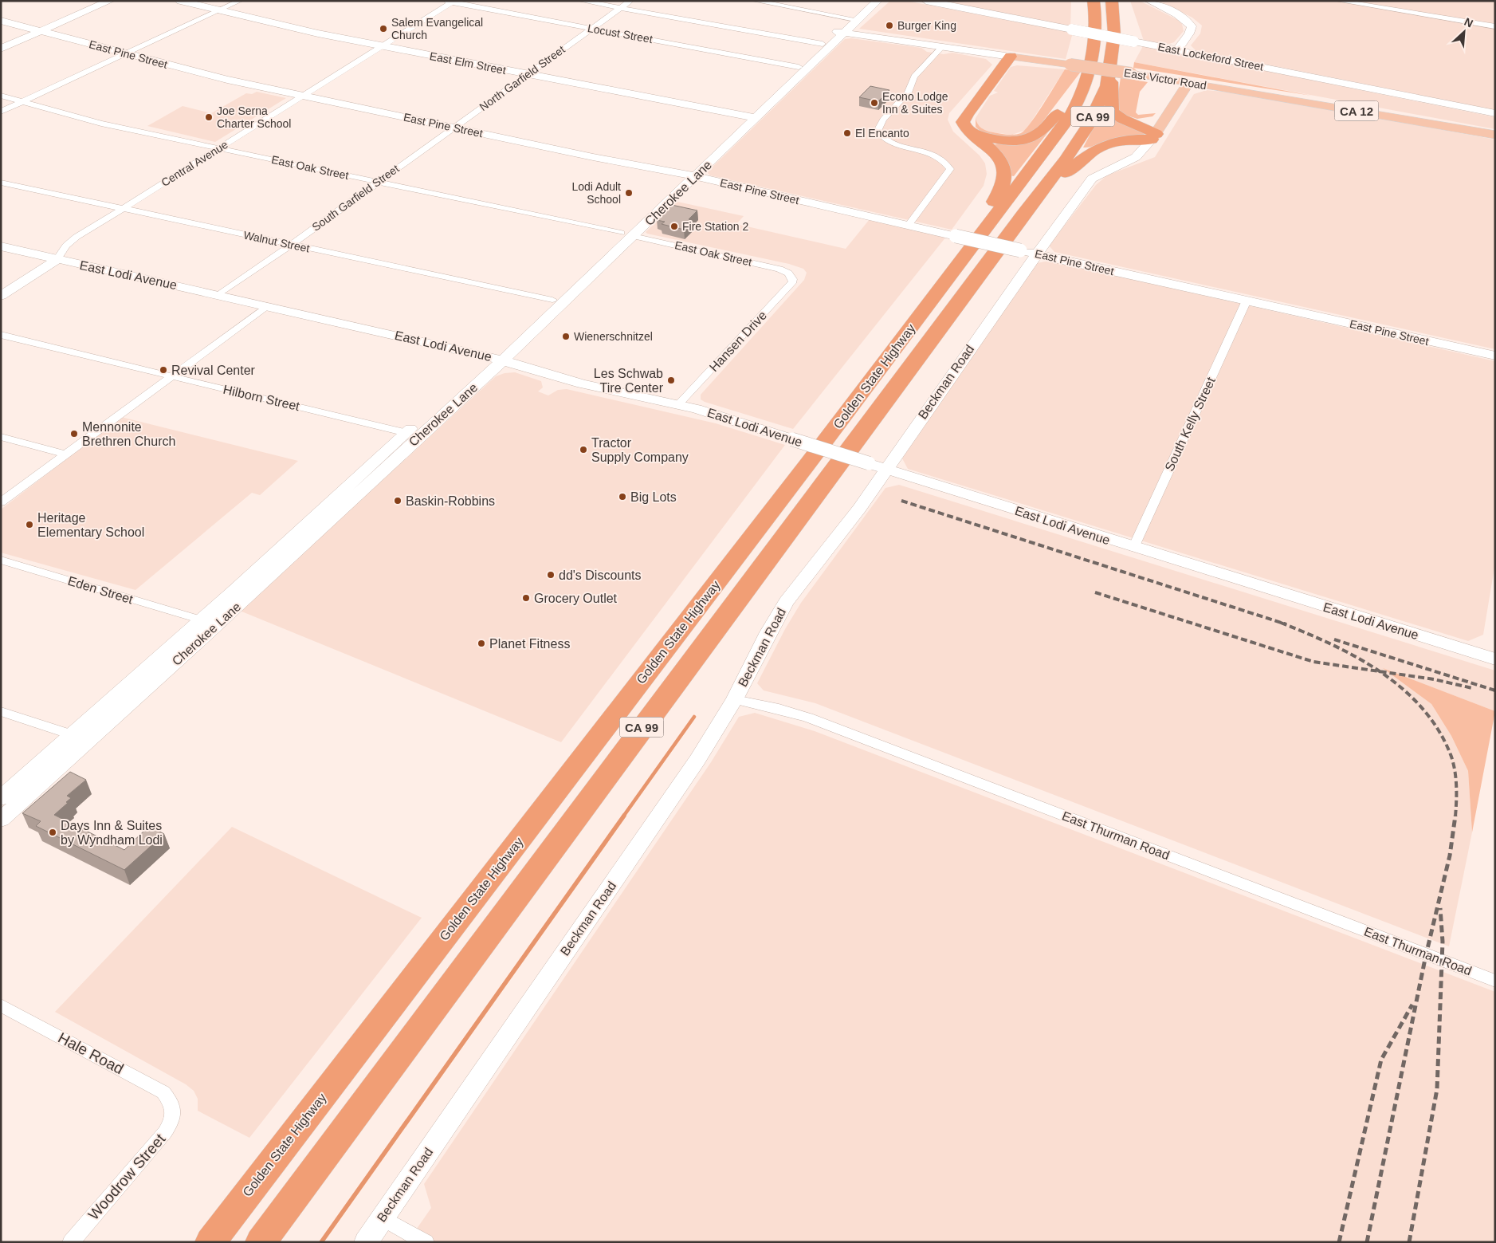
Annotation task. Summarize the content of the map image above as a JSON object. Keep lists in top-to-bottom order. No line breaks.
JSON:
{"streets":{"highway":["CA 99","Golden State Highway"],"main road":["East Victor Road","CA 12","Beckman Road"],"street":["Locust Street","East Pine Street","East Lockeford Street","East Elm Street","North Garfield Street","Central Avenue","East Oak Street","Cherokee Lane","South Garfield Street","Walnut Street","East Lodi Avenue","Hansen Drive","Hilborn Street","South Kelly Street","Eden Street","East Thurman Road","Hale Road","Woodrow Street"]},"crossings":[["Locust Street","North Garfield Street"],["Locust Street","Central Avenue"],["Locust Street","Cherokee Lane"],["East Pine Street","North Garfield Street"],["East Pine Street","Central Avenue"],["East Pine Street","Cherokee Lane"],["East Pine Street","South Garfield Street"],["East Pine Street","Beckman Road"],["East Pine Street","South Kelly Street"],["East Elm Street","North Garfield Street"],["East Elm Street","Central Avenue"],["East Elm Street","Cherokee Lane"],["North Garfield Street","South Garfield Street"],["East Victor Road","Cherokee Lane"],["East Victor Road","Beckman Road"],["Central Avenue","East Oak Street"],["Central Avenue","Walnut Street"],["Central Avenue","East Lodi Avenue"],["East Oak Street","Cherokee Lane"],["East Oak Street","South Garfield Street"],["East Oak Street","Hansen Drive"],["Cherokee Lane","Walnut Street"],["Cherokee Lane","East Lodi Avenue"],["Cherokee Lane","Hilborn Street"],["Cherokee Lane","Eden Street"],["South Garfield Street","Walnut Street"],["South Garfield Street","East Lodi Avenue"],["East Lodi Avenue","Hansen Drive"],["East Lodi Avenue","Beckman Road"],["East Lodi Avenue","South Kelly Street"],["Beckman Road","East Thurman Road"],["Hale Road","Woodrow Street"]],"places":["Burger King","Salem Evangelical Church","Econo Lodge Inn & Suites","Joe Serna Charter School","El Encanto","Lodi Adult School","Fire Station 2","Wienerschnitzel","Revival Center","Les Schwab Tire Center","Mennonite Brethren Church","Tractor Supply Company","Big Lots","Baskin-Robbins","Heritage Elementary School","dd's Discounts","Grocery Outlet","Planet Fitness","Days Inn & Suites by Wyndham Lodi"],"north":"top right"}
